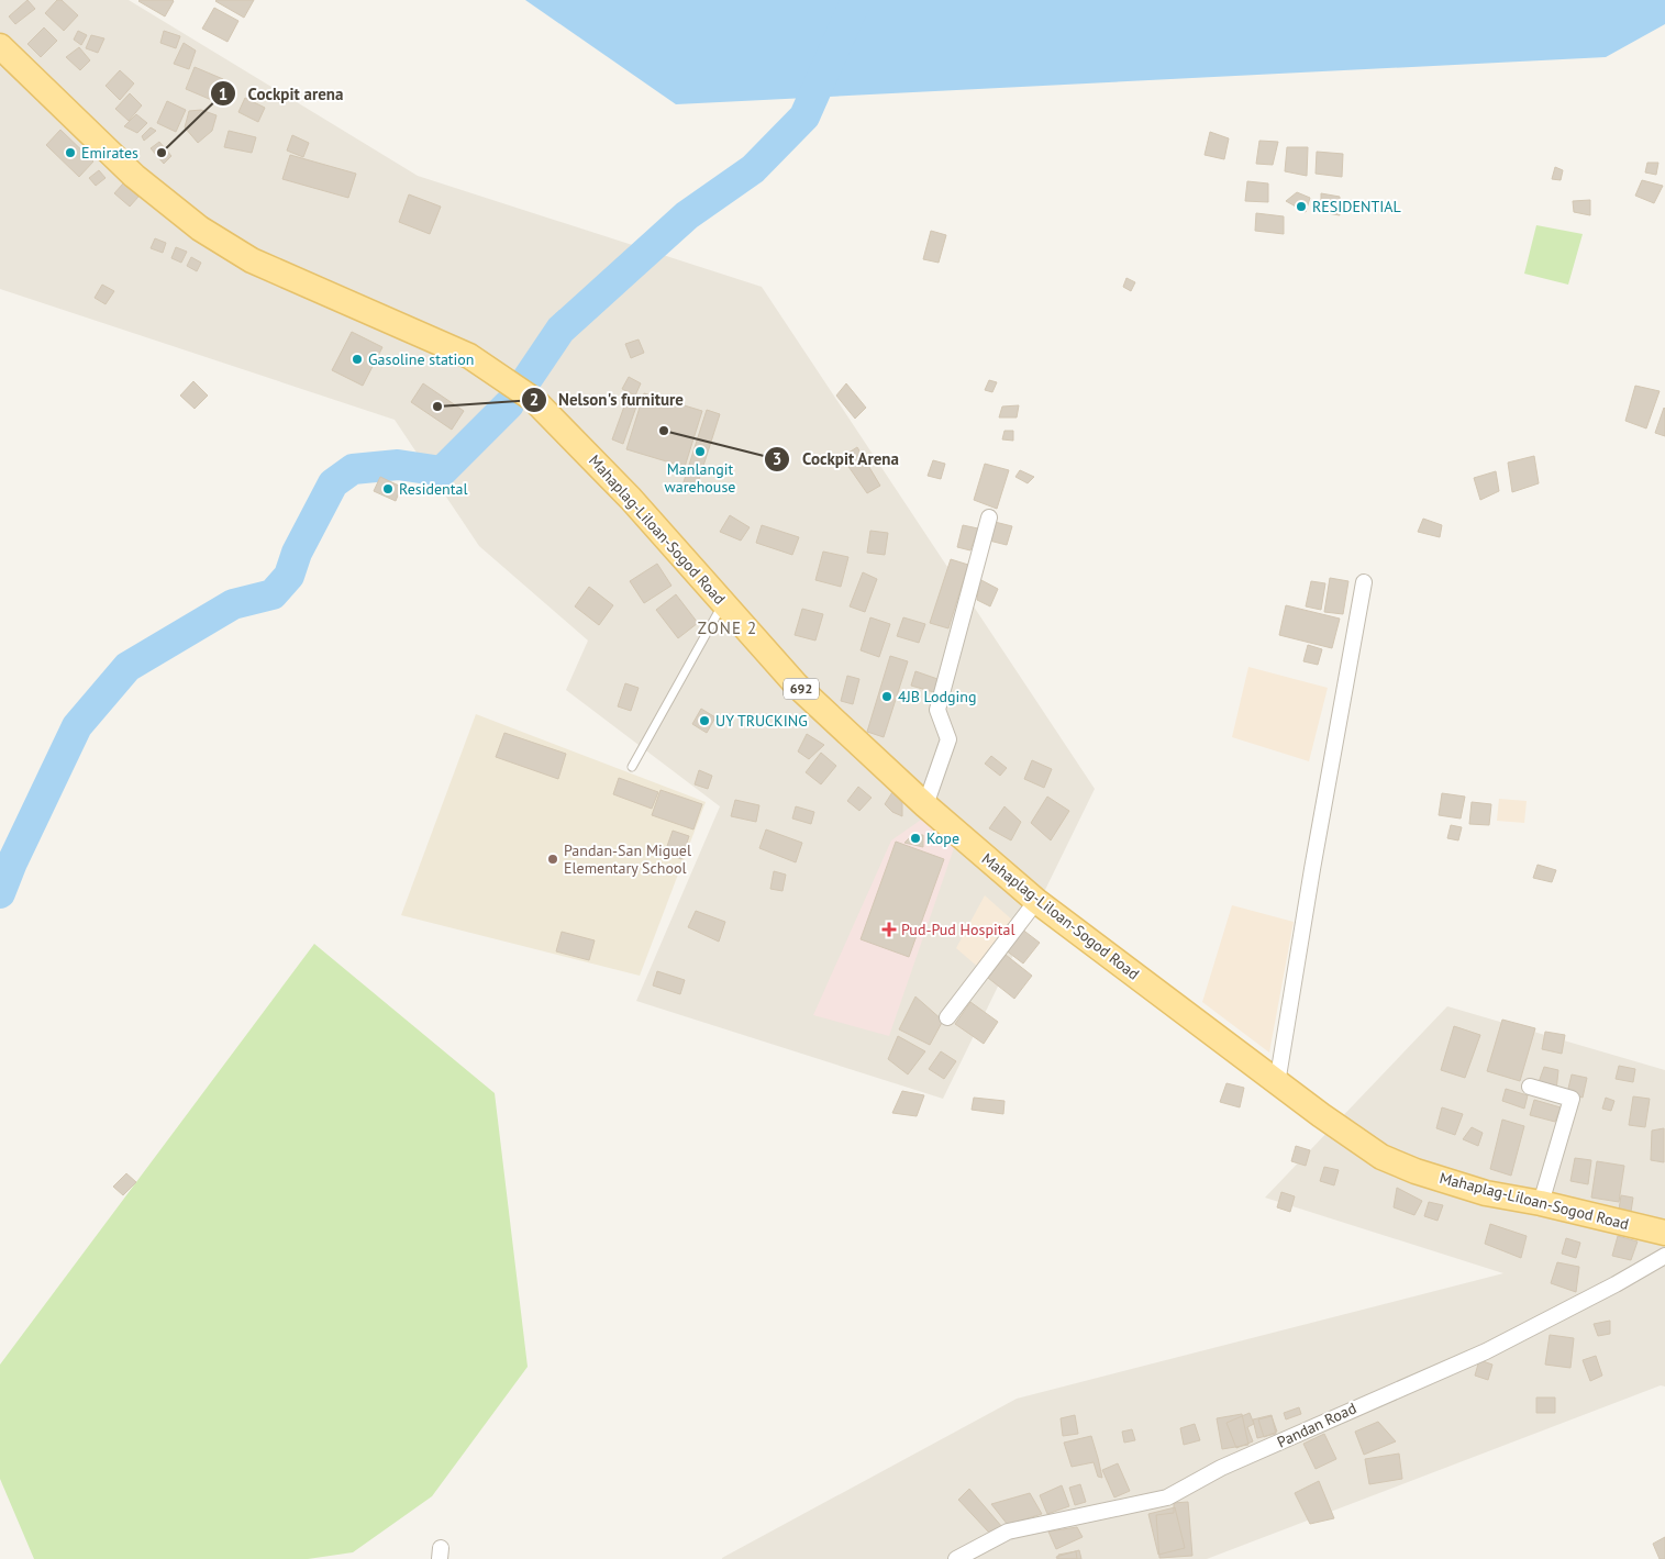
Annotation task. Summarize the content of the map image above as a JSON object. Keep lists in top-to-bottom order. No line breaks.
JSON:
{"streets":{"main road":["Mahaplag-Liloan-Sogod Road","692"],"street":["Pandan Road"]},"districts":["ZONE 2"],"places":{"other":["Emirates","Cockpit arena","RESIDENTIAL","Gasoline station","Nelson's furniture","Cockpit Arena","Manlangit warehouse","Residental","4JB Lodging","UY TRUCKING","Kope","Pandan-San Miguel Elementary School"],"health":["Pud-Pud Hospital"]}}
